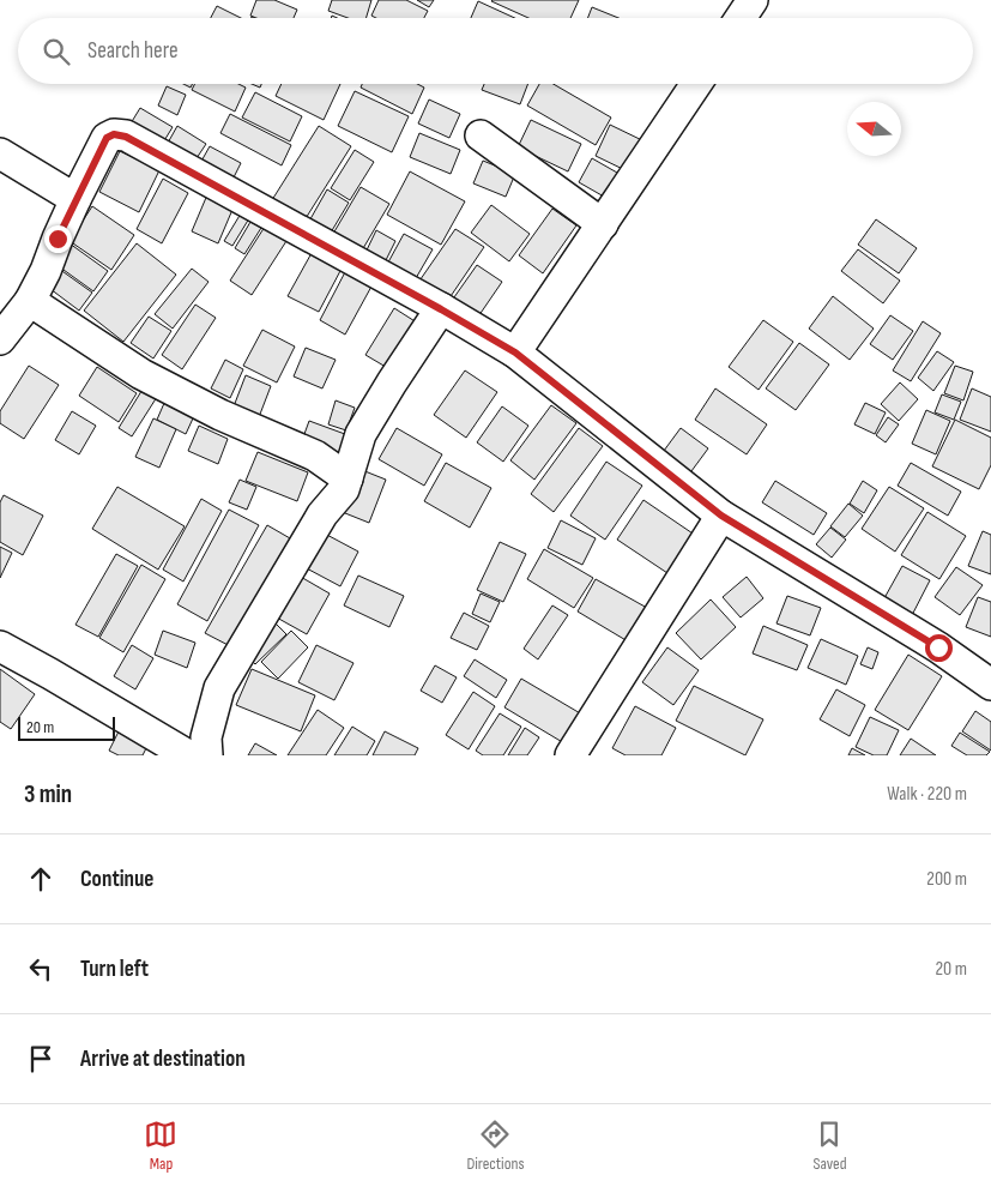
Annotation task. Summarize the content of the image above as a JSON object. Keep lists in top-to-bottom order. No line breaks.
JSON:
{"scale_bar":"20 m","north":"left","page":{"search":"Search here","scale":"20 m","heading":["3 min","Walk · 220 m"],"list":[["Continue","200 m"],["Turn left","20 m"],"Arrive at destination"],"nav":["Map","Directions","Saved"]}}
